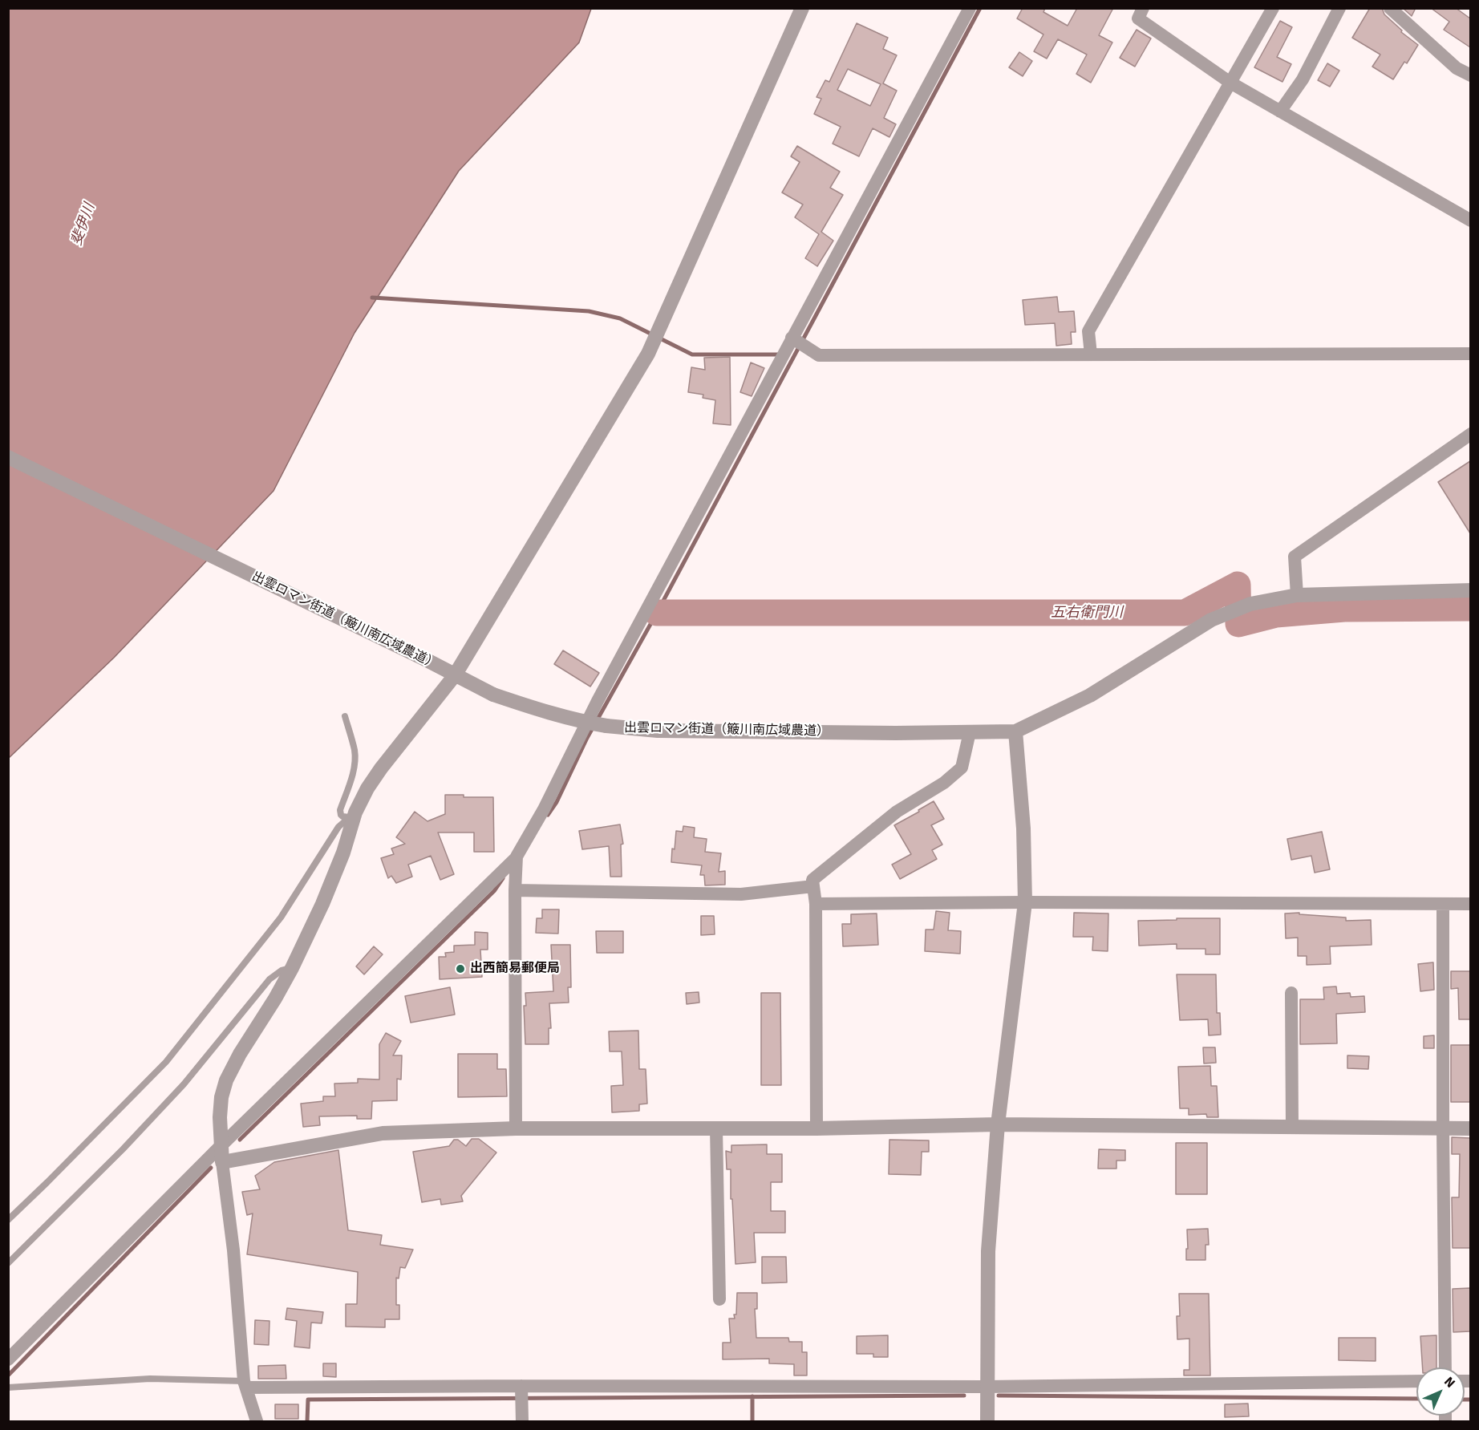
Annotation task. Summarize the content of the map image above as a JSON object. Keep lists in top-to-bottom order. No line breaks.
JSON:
{"streets":{"street":["出雲ロマン街道（簸川南広域農道）"]},"water":["斐伊川","五右衛門川"],"places":["出西簡易郵便局"],"north":"top right"}
